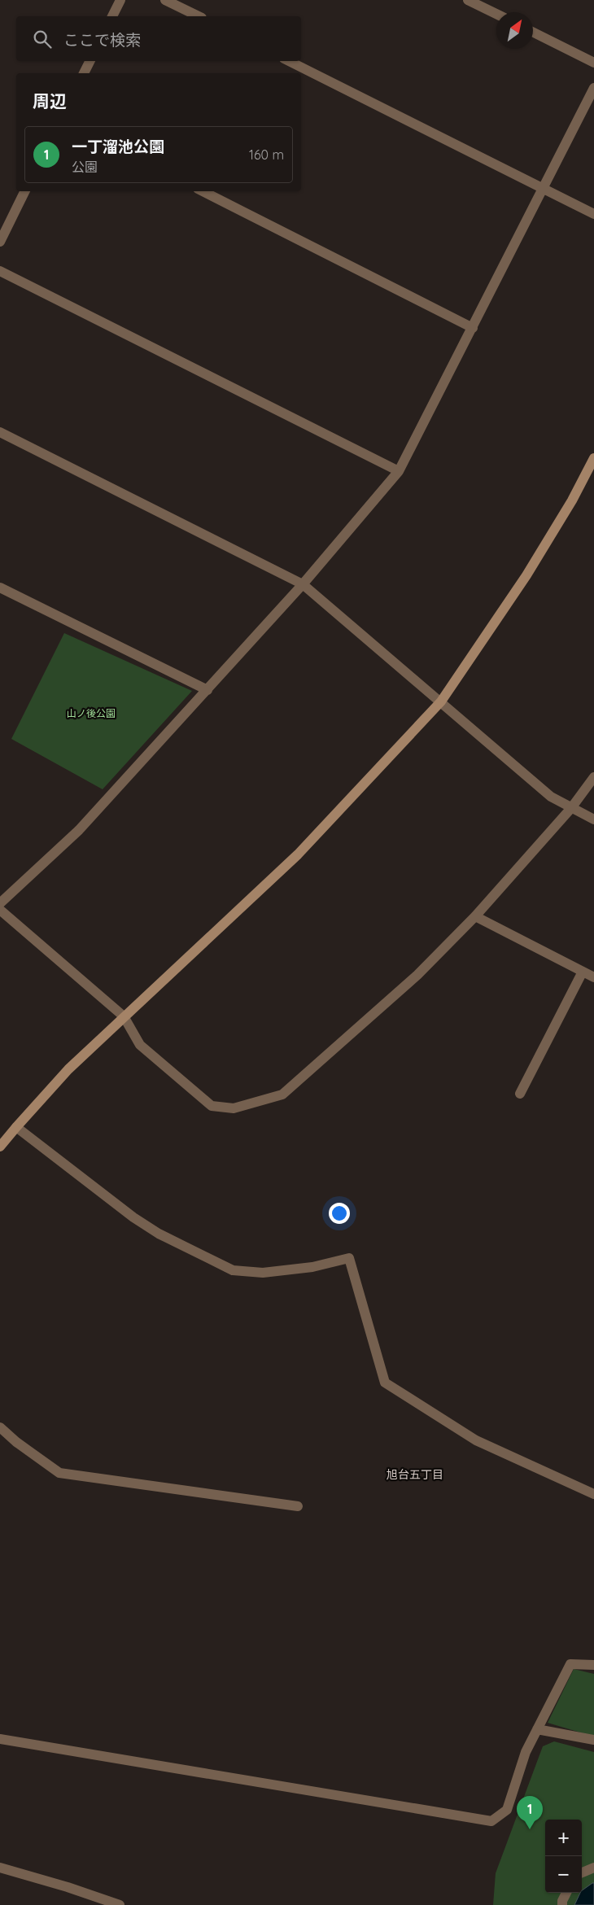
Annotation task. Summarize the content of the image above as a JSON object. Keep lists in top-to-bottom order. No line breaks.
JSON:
{"districts":["旭台五丁目"],"parks":["山ノ後公園"],"north":"top right","page":{"search":"ここで検索","heading":"周辺","list":[{"mark":"1","name":"一丁溜池公園","note":"公園","value":"160 m"}],"pins":"1","map_buttons":["+","−"]}}
